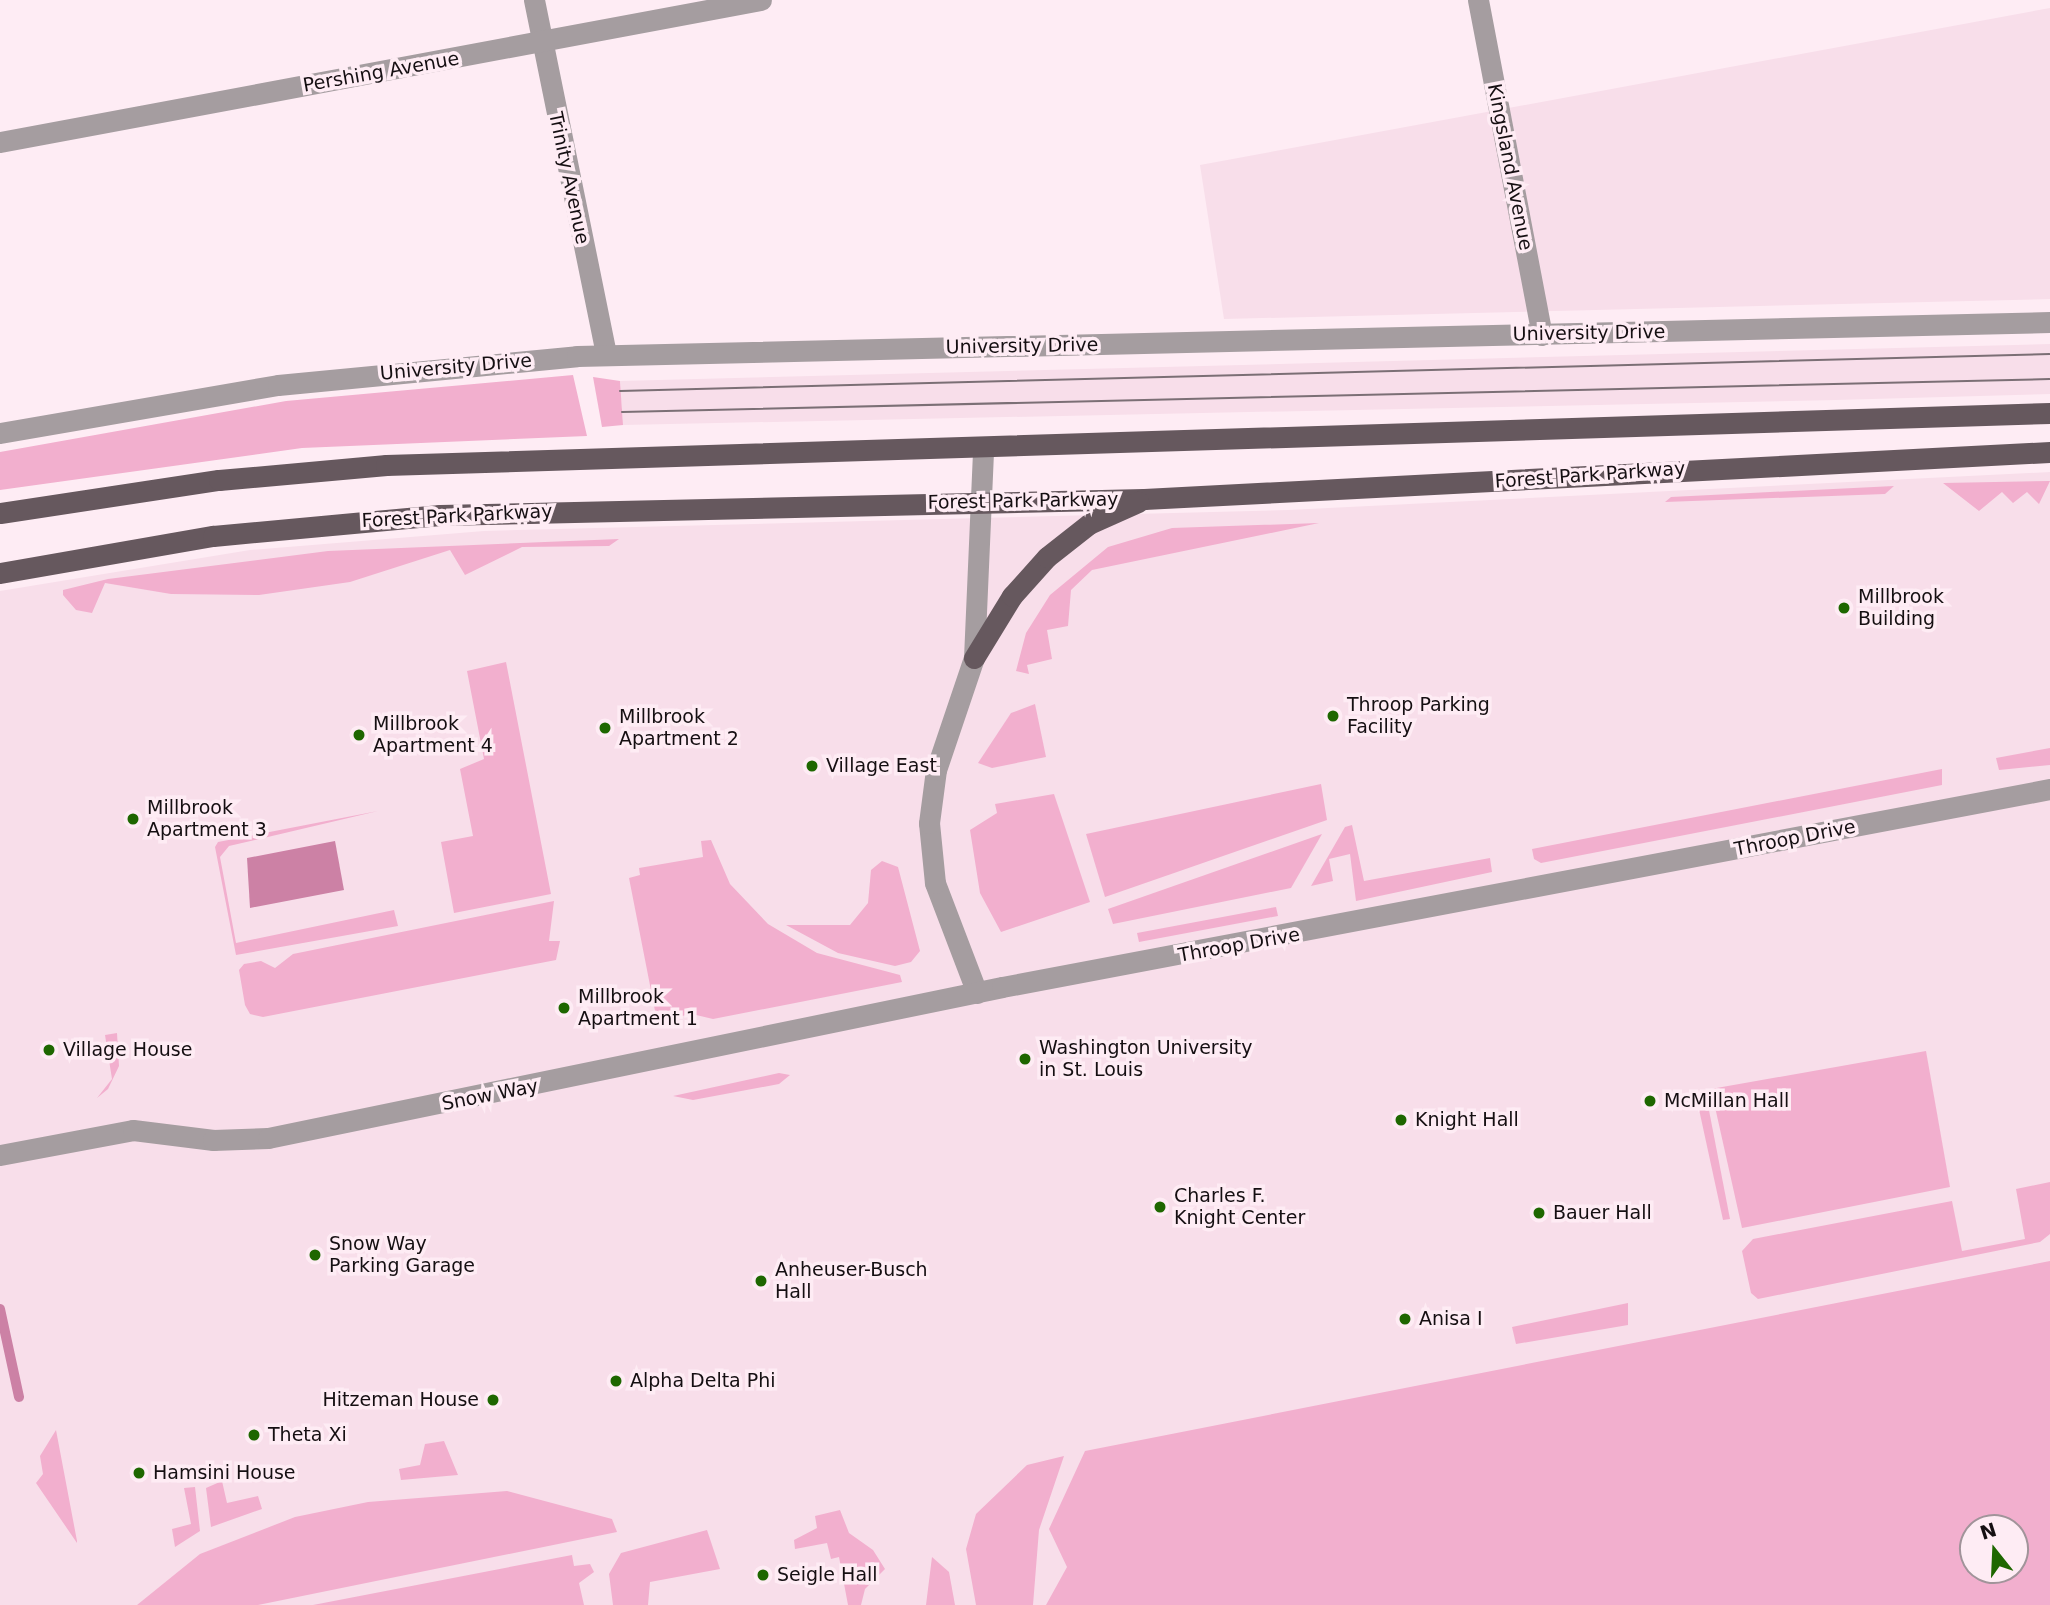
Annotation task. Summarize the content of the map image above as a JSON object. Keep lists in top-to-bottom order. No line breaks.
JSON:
{"streets":{"main road":["Forest Park Parkway"],"street":["Pershing Avenue","Kingsland Avenue","Trinity Avenue","University Drive","Throop Drive","Snow Way"]},"crossings":[["Pershing Avenue","Trinity Avenue"],["Kingsland Avenue","University Drive"],["Trinity Avenue","University Drive"],["Throop Drive","Snow Way"]],"places":["Millbrook Building","Throop Parking Facility","Millbrook Apartment 2","Millbrook Apartment 4","Village East","Millbrook Apartment 3","Millbrook Apartment 1","Village House","Washington University in St. Louis","McMillan Hall","Knight Hall","Charles F. Knight Center","Bauer Hall","Snow Way Parking Garage","Anheuser-Busch Hall","Anisa I","Alpha Delta Phi","Hitzeman House","Theta Xi","Hamsini House","Seigle Hall"],"north":"top"}
